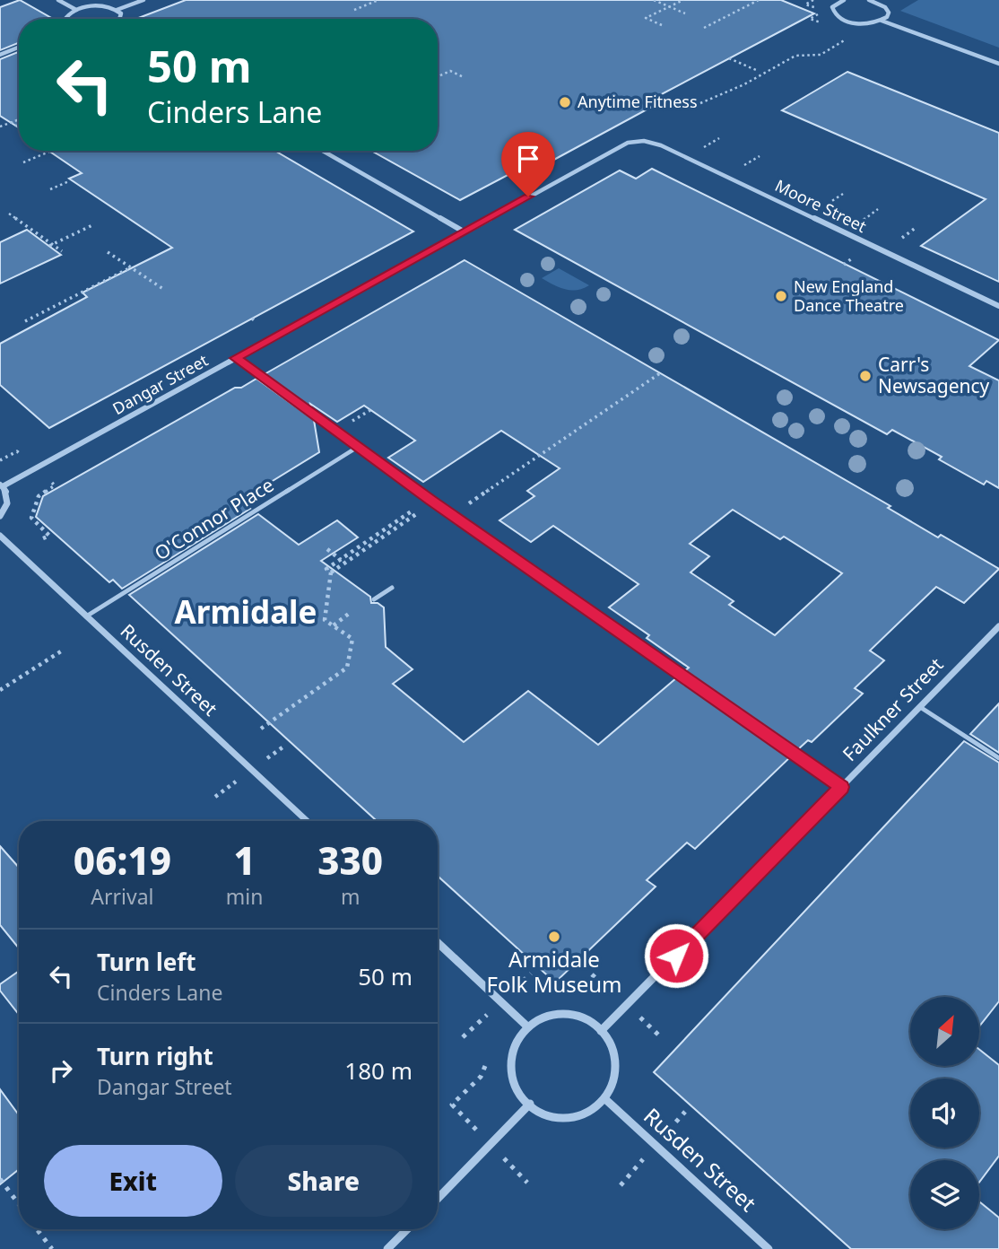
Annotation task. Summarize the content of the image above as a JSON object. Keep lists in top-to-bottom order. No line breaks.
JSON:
{"streets":{"street":["Moore Street","Dangar Street","Rusden Street","Faulkner Street"],"lane":["O'Connor Place"]},"crossings":[["Moore Street","Dangar Street"],["O'Connor Place","Rusden Street"],["Rusden Street","Faulkner Street"]],"districts":["Armidale"],"places":["Anytime Fitness","New England Dance Theatre","Carr's Newsagency","Armidale Folk Museum"],"north":"top right","page":{"turn":["50 m","Cinders Lane"],"eta":["06:19","Arrival","1","min","330","m"],"list":[{"name":"Turn left","note":"Cinders Lane","value":"50 m"},{"name":"Turn right","note":"Dangar Street","value":"180 m"}],"buttons":["Exit","Share"]}}
